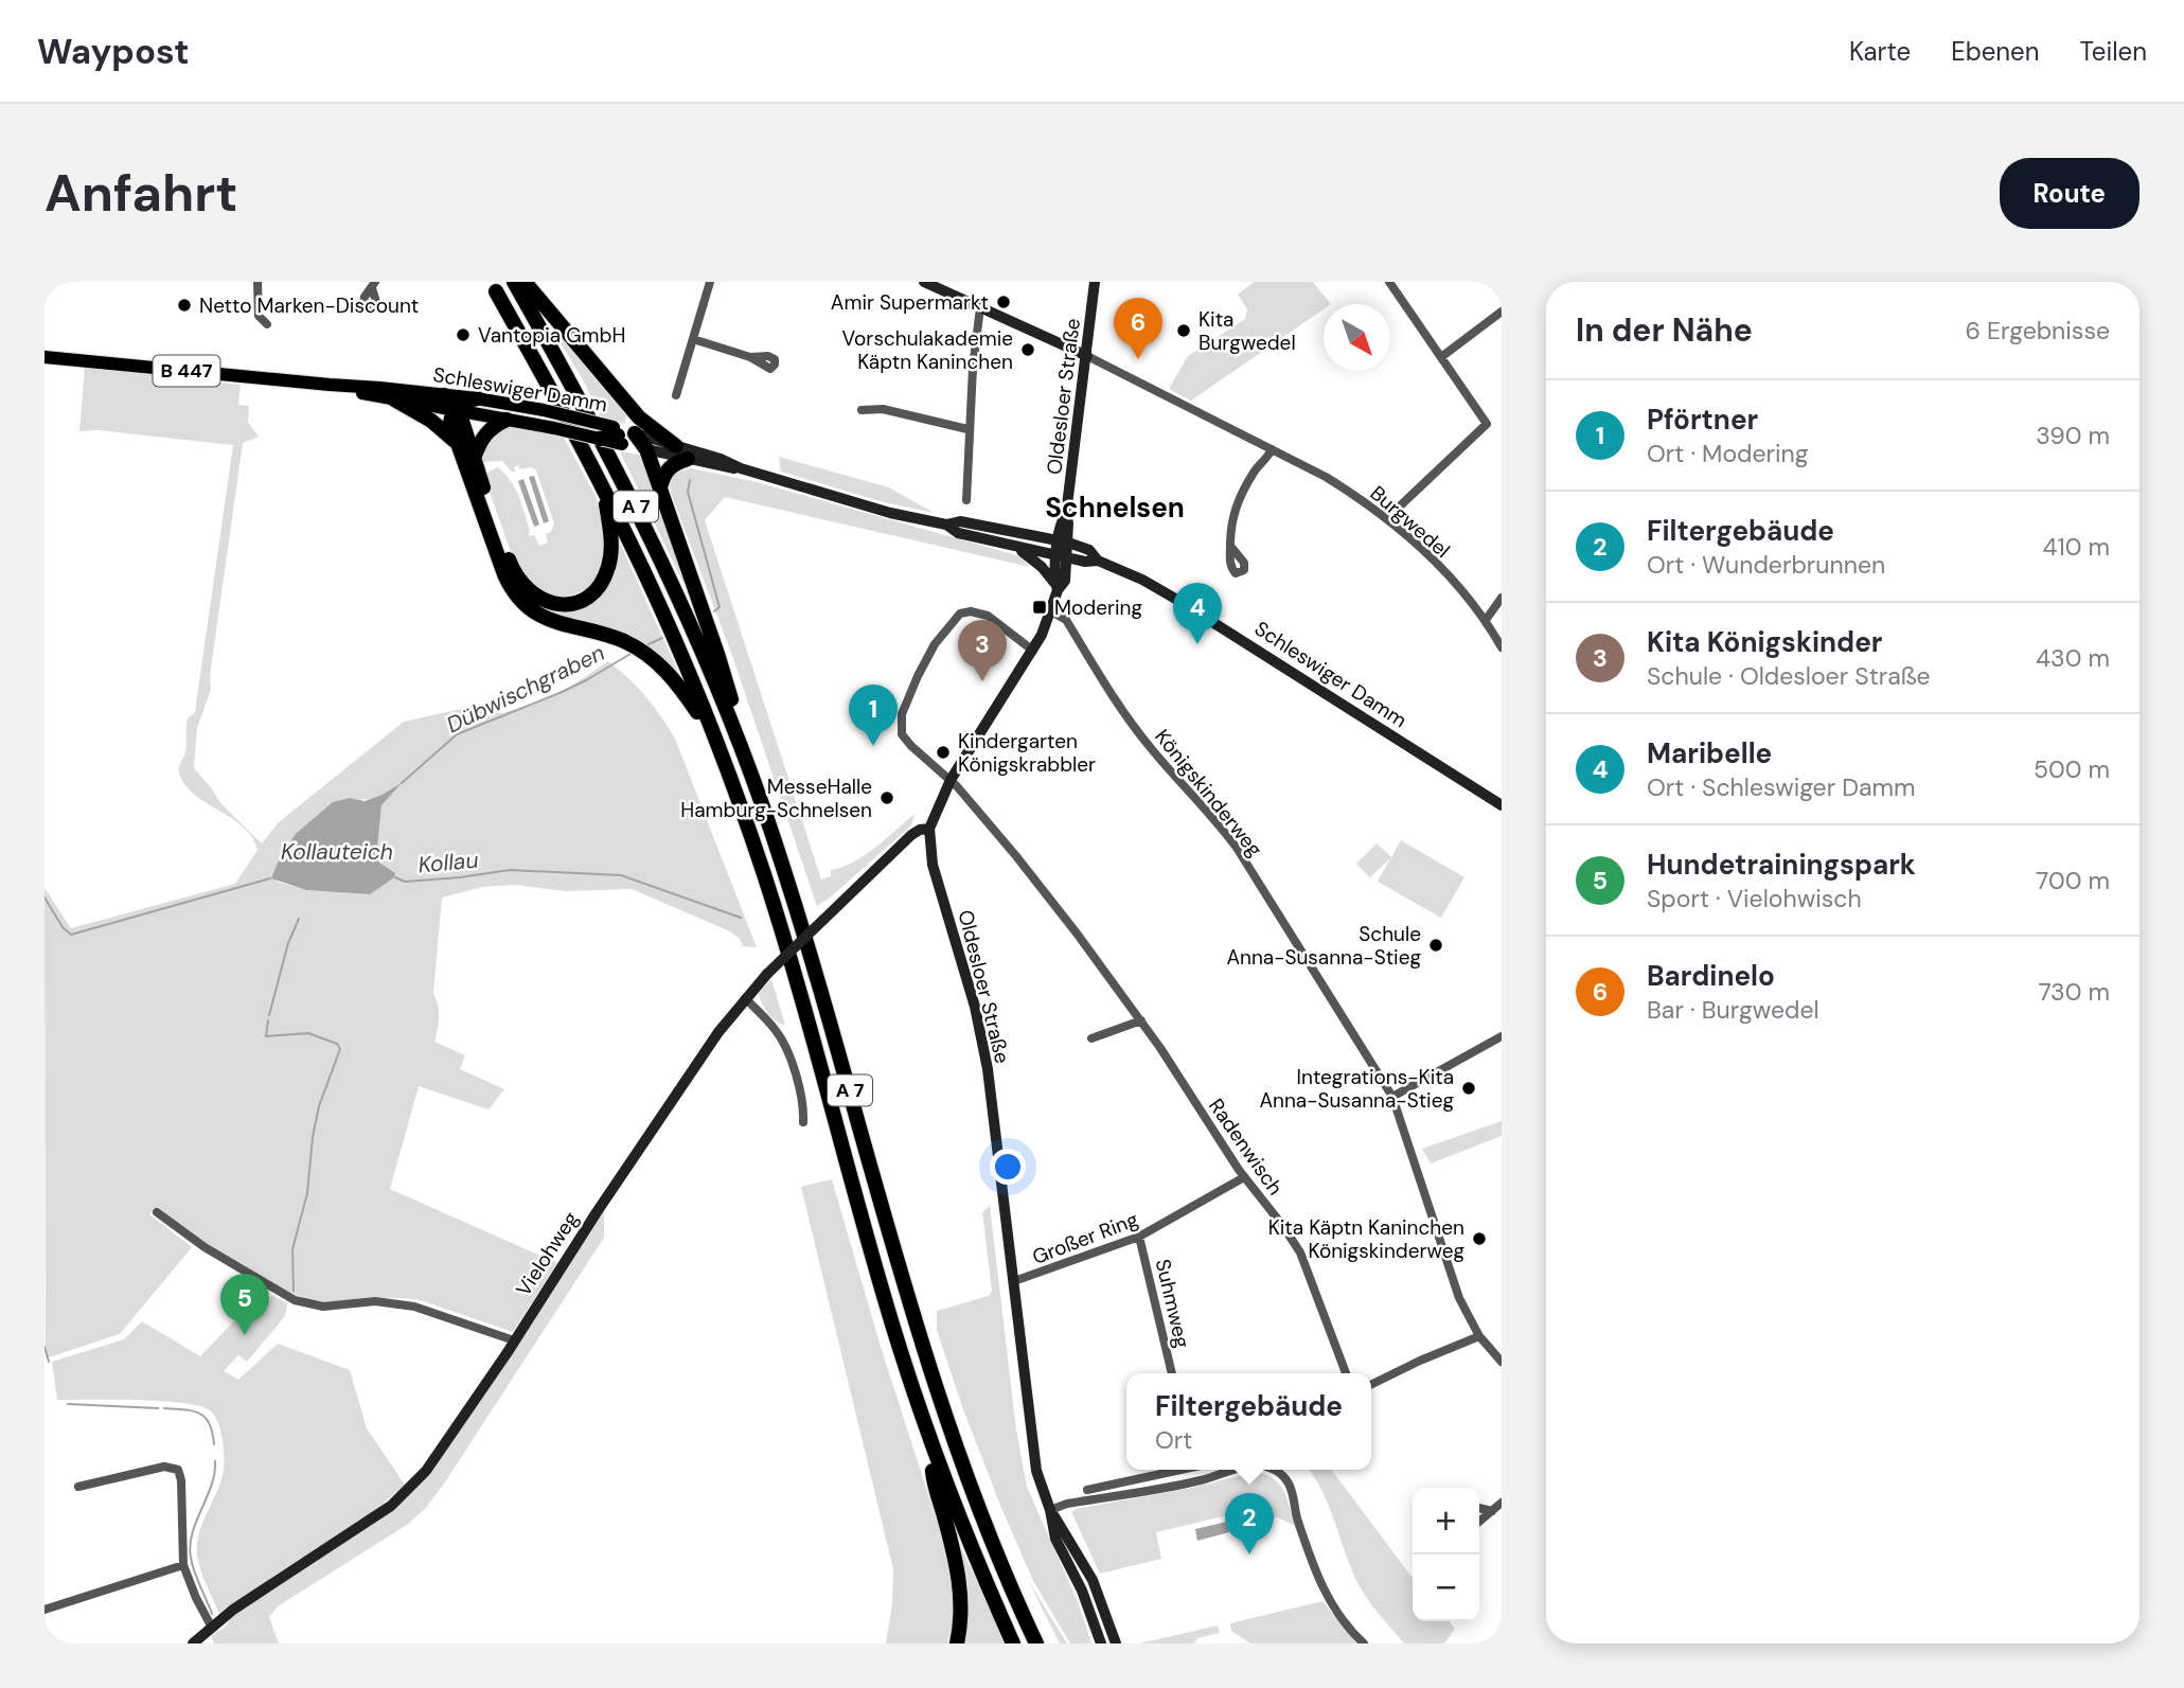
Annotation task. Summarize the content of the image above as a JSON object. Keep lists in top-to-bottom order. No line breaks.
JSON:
{"streets":{"highway":["A 7"],"main road":["B 447","Schleswiger Damm","Oldesloer Straße","Vielohweg"],"street":["Burgwedel","Königskinderweg","Radenwisch","Großer Ring","Suhmweg"]},"crossings":[["Schleswiger Damm","Oldesloer Straße"],["Oldesloer Straße","Burgwedel"],["Oldesloer Straße","Königskinderweg"],["Oldesloer Straße","Radenwisch"],["Oldesloer Straße","Großer Ring"],["Oldesloer Straße","Vielohweg"],["Radenwisch","Großer Ring"],["Großer Ring","Suhmweg"]],"districts":["Schnelsen"],"water":["Dübwischgraben","Kollauteich","Kollau"],"places":{"other":["Amir Supermarkt","Netto Marken-Discount","Kita Burgwedel","Vantopia GmbH","Vorschulakademie Käptn Kaninchen","Kindergarten Königskrabbler","MesseHalle Hamburg-Schnelsen","Schule Anna-Susanna-Stieg","Integrations-Kita Anna-Susanna-Stieg","Kita Käptn Kaninchen Königskinderweg"],"transit":["Modering"]},"north":"bottom right","page":{"header":"Waypost","nav":["Karte","Ebenen","Teilen"],"buttons":"Route","title":"Anfahrt","heading":["In der Nähe","6 Ergebnisse"],"pins":["6","4","3","1","5","2"],"list":[{"mark":"1","name":"Pförtner","note":"Ort · Modering","value":"390 m"},{"mark":"2","name":"Filtergebäude","note":"Ort · Wunderbrunnen","value":"410 m"},{"mark":"3","name":"Kita Königskinder","note":"Schule · Oldesloer Straße","value":"430 m"},{"mark":"4","name":"Maribelle","note":"Ort · Schleswiger Damm","value":"500 m"},{"mark":"5","name":"Hundetrainingspark","note":"Sport · Vielohwisch","value":"700 m"},{"mark":"6","name":"Bardinelo","note":"Bar · Burgwedel","value":"730 m"}],"popup":["Filtergebäude","Ort"],"map_buttons":["+","−"]}}
